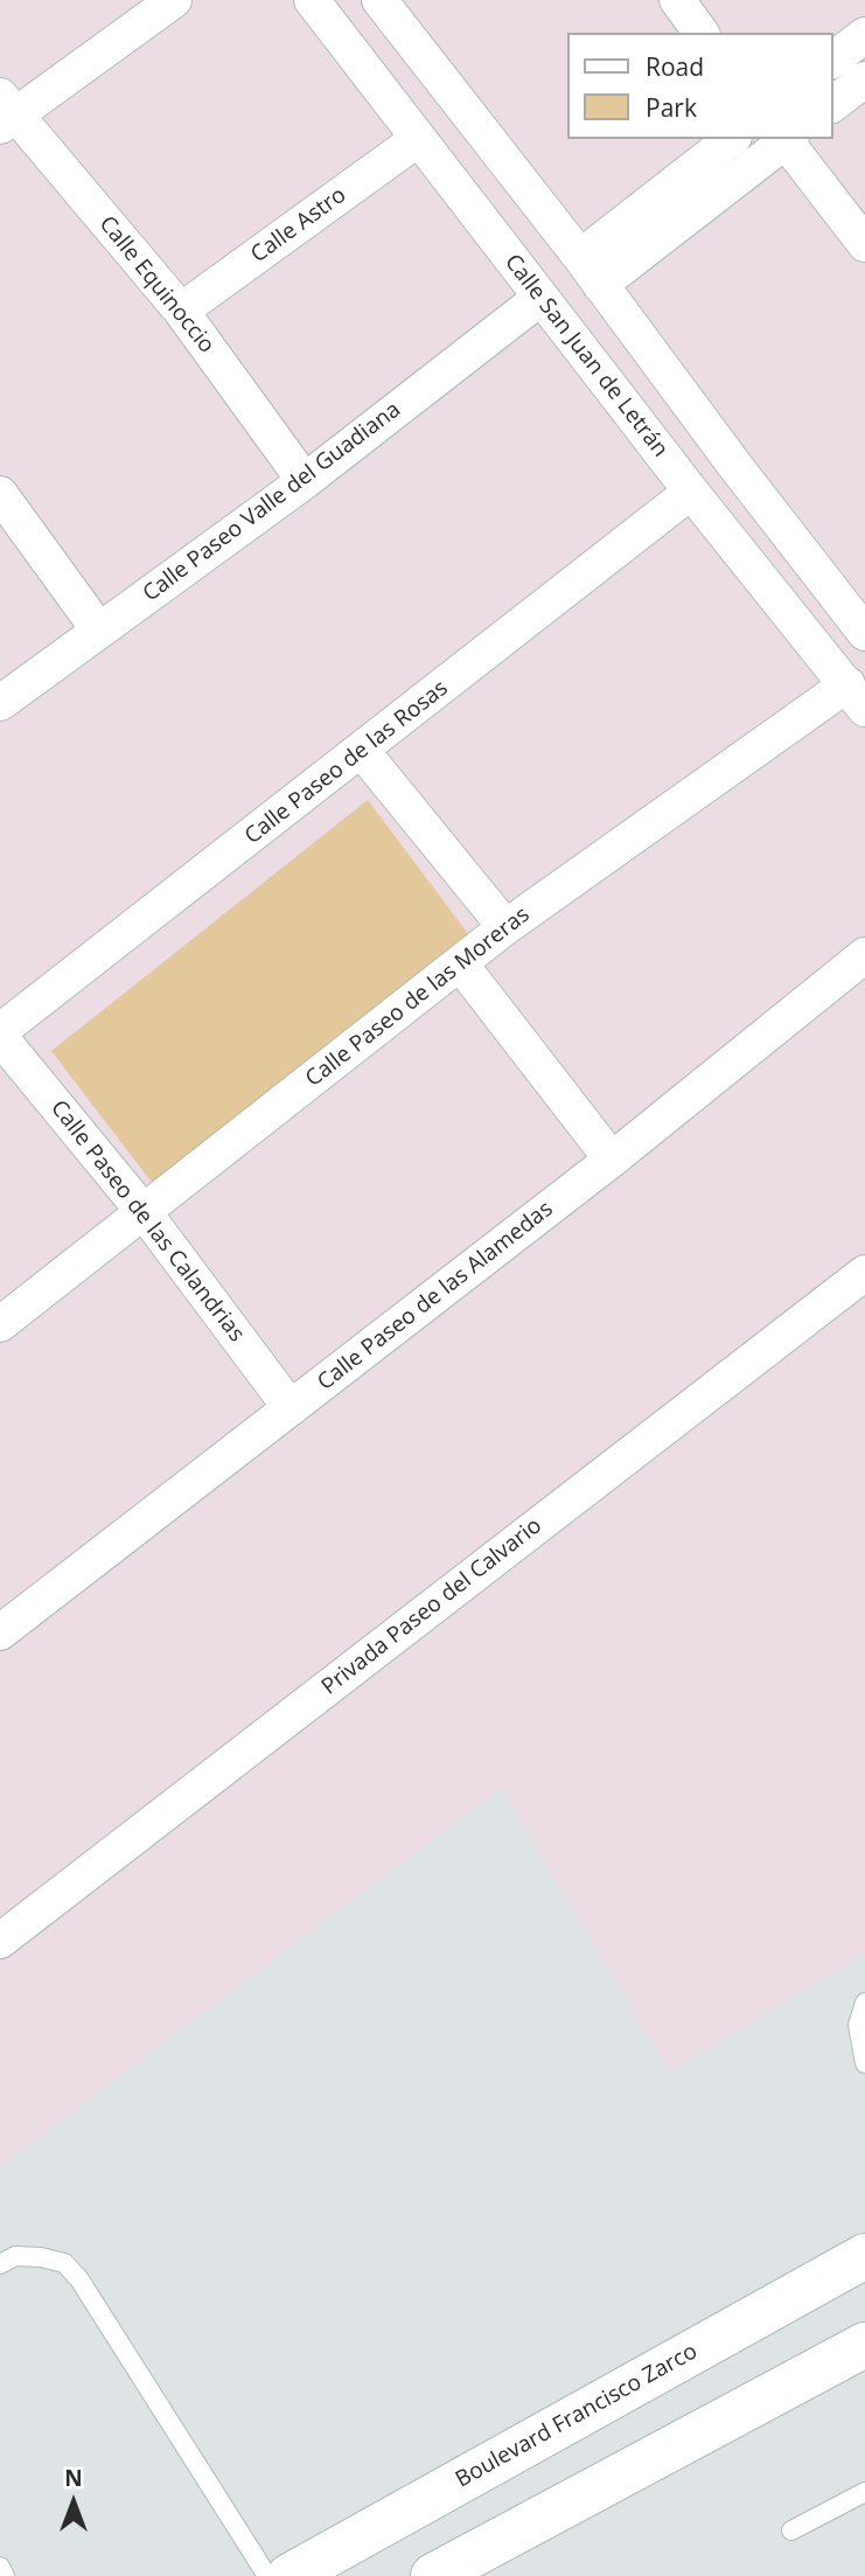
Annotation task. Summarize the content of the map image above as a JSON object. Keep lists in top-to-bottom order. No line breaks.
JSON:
{"streets":{"main road":["Boulevard Francisco Zarco"],"street":["Calle Astro","Calle Equinoccio","Calle San Juan de Letrán","Calle Paseo Valle del Guadiana","Calle Paseo de las Rosas","Calle Paseo de las Moreras","Calle Paseo de las Calandrias","Calle Paseo de las Alamedas","Privada Paseo del Calvario"]},"crossings":[["Calle Astro","Calle Equinoccio"],["Calle Astro","Calle San Juan de Letrán"],["Calle Equinoccio","Calle Paseo Valle del Guadiana"],["Calle San Juan de Letrán","Calle Paseo Valle del Guadiana"],["Calle San Juan de Letrán","Calle Paseo de las Rosas"],["Calle San Juan de Letrán","Calle Paseo de las Moreras"],["Calle Paseo de las Rosas","Calle Paseo de las Calandrias"],["Calle Paseo de las Moreras","Calle Paseo de las Calandrias"],["Calle Paseo de las Calandrias","Calle Paseo de las Alamedas"]],"legend":["Road","Park"],"north":"top"}
